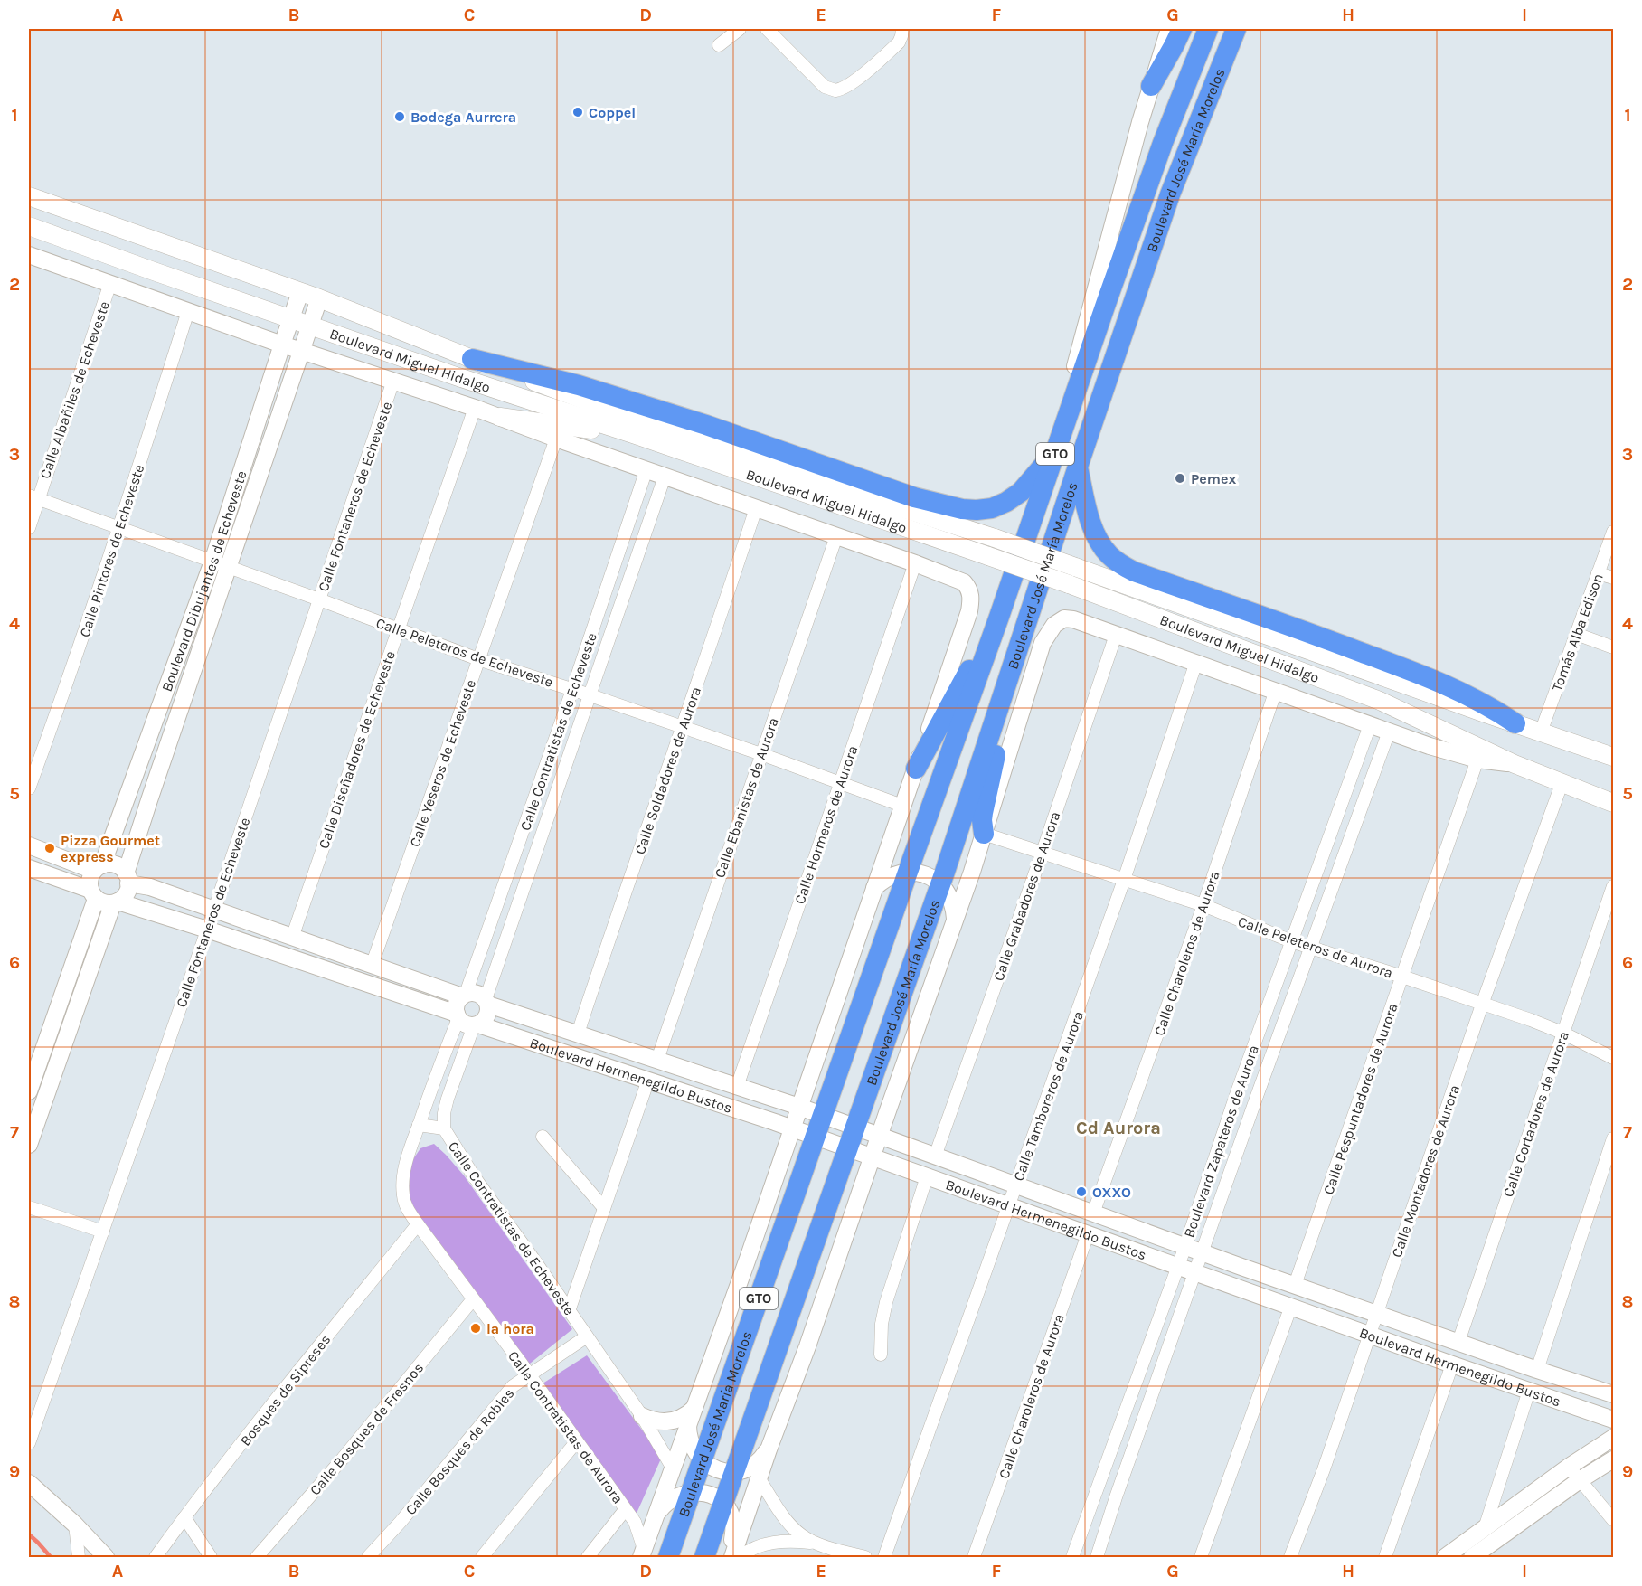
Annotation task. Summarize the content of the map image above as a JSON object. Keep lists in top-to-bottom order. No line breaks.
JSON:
{"streets":{"main road":["Boulevard José María Morelos","Boulevard Miguel Hidalgo","GTO"],"street":["Calle Albañiles de Echeveste","Calle Fontaneros de Echeveste","Calle Pintores de Echeveste","Boulevard Dibujantes de Echeveste","Tomás Alba Edison","Calle Peleteros de Echeveste","Calle Contratistas de Echeveste","Calle Diseñadores de Echeveste","Calle Yeseros de Echeveste","Calle Soldadores de Aurora","Calle Ebanistas de Aurora","Calle Hormeros de Aurora","Calle Grabadores de Aurora","Calle Peleteros de Aurora","Calle Charoleros de Aurora","Boulevard Hermenegildo Bustos","Calle Tamboreros de Aurora","Calle Pespuntadores de Aurora","Calle Cortadores de Aurora","Boulevard Zapateros de Aurora","Calle Montadores de Aurora","Bosques de Sipreses","Calle Contratistas de Aurora","Calle Bosques de Fresnos","Calle Bosques de Robles"]},"crossings":[["Boulevard José María Morelos","GTO"],["Boulevard José María Morelos","Boulevard Hermenegildo Bustos"],["Boulevard Miguel Hidalgo","Boulevard Dibujantes de Echeveste"],["Boulevard Miguel Hidalgo","Tomás Alba Edison"],["Boulevard Miguel Hidalgo","Calle Montadores de Aurora"],["Calle Albañiles de Echeveste","Calle Peleteros de Echeveste"],["GTO","Boulevard Hermenegildo Bustos"],["Calle Fontaneros de Echeveste","Calle Peleteros de Echeveste"],["Calle Pintores de Echeveste","Calle Peleteros de Echeveste"],["Boulevard Dibujantes de Echeveste","Calle Peleteros de Echeveste"],["Calle Peleteros de Echeveste","Calle Contratistas de Echeveste"],["Calle Peleteros de Echeveste","Calle Diseñadores de Echeveste"],["Calle Peleteros de Echeveste","Calle Yeseros de Echeveste"],["Calle Peleteros de Echeveste","Calle Soldadores de Aurora"],["Calle Peleteros de Echeveste","Calle Ebanistas de Aurora"],["Calle Peleteros de Echeveste","Calle Hormeros de Aurora"],["Calle Contratistas de Echeveste","Boulevard Hermenegildo Bustos"],["Calle Contratistas de Echeveste","Calle Contratistas de Aurora"],["Calle Contratistas de Echeveste","Calle Bosques de Robles"],["Calle Soldadores de Aurora","Boulevard Hermenegildo Bustos"],["Calle Ebanistas de Aurora","Boulevard Hermenegildo Bustos"],["Calle Hormeros de Aurora","Boulevard Hermenegildo Bustos"],["Calle Grabadores de Aurora","Calle Peleteros de Aurora"],["Calle Grabadores de Aurora","Boulevard Hermenegildo Bustos"],["Calle Peleteros de Aurora","Calle Charoleros de Aurora"],["Calle Peleteros de Aurora","Calle Tamboreros de Aurora"],["Calle Peleteros de Aurora","Calle Pespuntadores de Aurora"],["Calle Peleteros de Aurora","Calle Cortadores de Aurora"],["Calle Peleteros de Aurora","Boulevard Zapateros de Aurora"],["Calle Peleteros de Aurora","Calle Montadores de Aurora"],["Calle Charoleros de Aurora","Boulevard Hermenegildo Bustos"],["Boulevard Hermenegildo Bustos","Calle Tamboreros de Aurora"],["Boulevard Hermenegildo Bustos","Calle Pespuntadores de Aurora"],["Boulevard Hermenegildo Bustos","Calle Cortadores de Aurora"],["Boulevard Hermenegildo Bustos","Boulevard Zapateros de Aurora"],["Boulevard Hermenegildo Bustos","Calle Montadores de Aurora"],["Boulevard Hermenegildo Bustos","Calle Contratistas de Aurora"],["Bosques de Sipreses","Calle Contratistas de Aurora"],["Calle Contratistas de Aurora","Calle Bosques de Fresnos"],["Calle Contratistas de Aurora","Calle Bosques de Robles"]],"districts":["Cd Aurora"],"places":["Coppel","Bodega Aurrera","Pemex","Pizza Gourmet express","OXXO","la hora"],"grid":{"columns":["A","B","C","D","E","F","G","H","I"],"rows":["1","2","3","4","5","6","7","8","9"]}}
